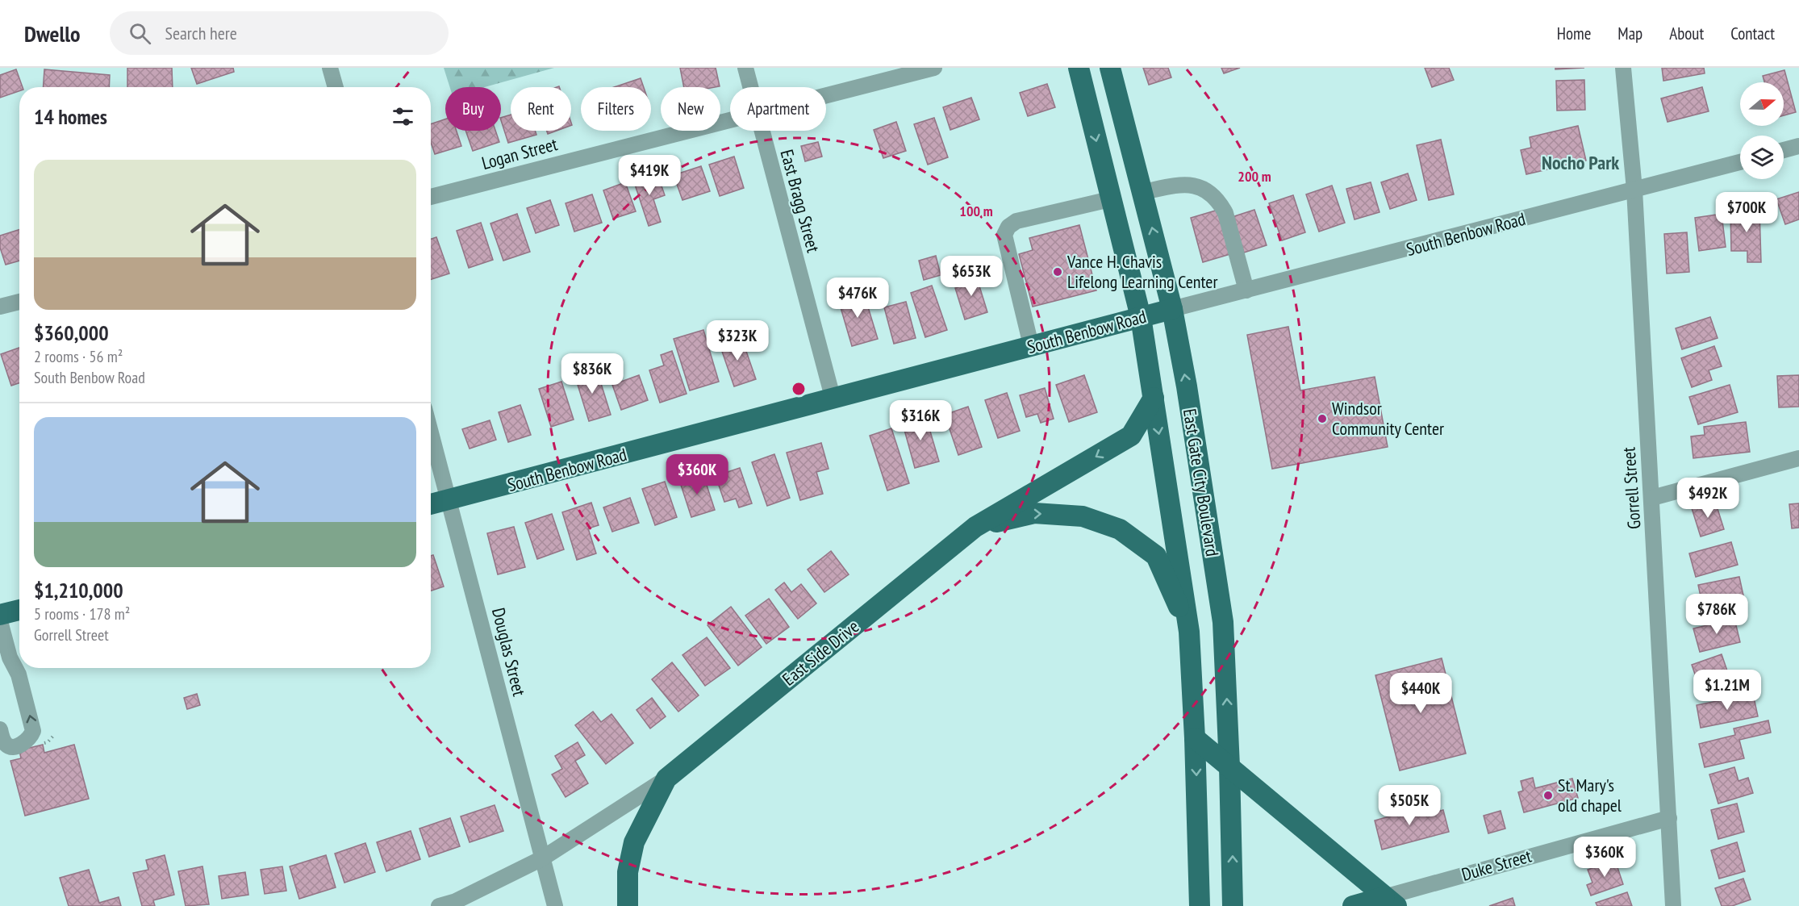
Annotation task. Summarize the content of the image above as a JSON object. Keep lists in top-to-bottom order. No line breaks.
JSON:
{"streets":{"main road":["South Benbow Road","East Gate City Boulevard","East Side Drive","Duke Street"],"street":["Logan Street","East Bragg Street","Gorrell Street","Douglas Street"]},"crossings":[["East Bragg Street","South Benbow Road"],["South Benbow Road","East Gate City Boulevard"],["South Benbow Road","Gorrell Street"],["South Benbow Road","Douglas Street"],["East Gate City Boulevard","East Side Drive"],["Gorrell Street","Duke Street"],["Douglas Street","East Side Drive"]],"districts":["Nocho Park"],"places":["Vance H. Chavis Lifelong Learning Center","Windsor Community Center","St. Mary's old chapel"],"north":"right","page":{"header":"Dwello","search":"Search here","nav":["Home","Map","About","Contact"],"chip":["Buy","Rent","Filters","New","Apartment"],"heading":"14 homes","list":[{"name":"$360,000","note":"2 rooms · 56 m² · South Benbow Road"},{"name":"$1,210,000","note":"5 rooms · 178 m² · Gorrell Street"}],"price":["$419K","$700K","$653K","$476K","$323K","$836K","$316K","$360K","$492K","$786K","$1.21M","$440K","$505K","$360K"]},"rings":["200 m","100 m"]}
